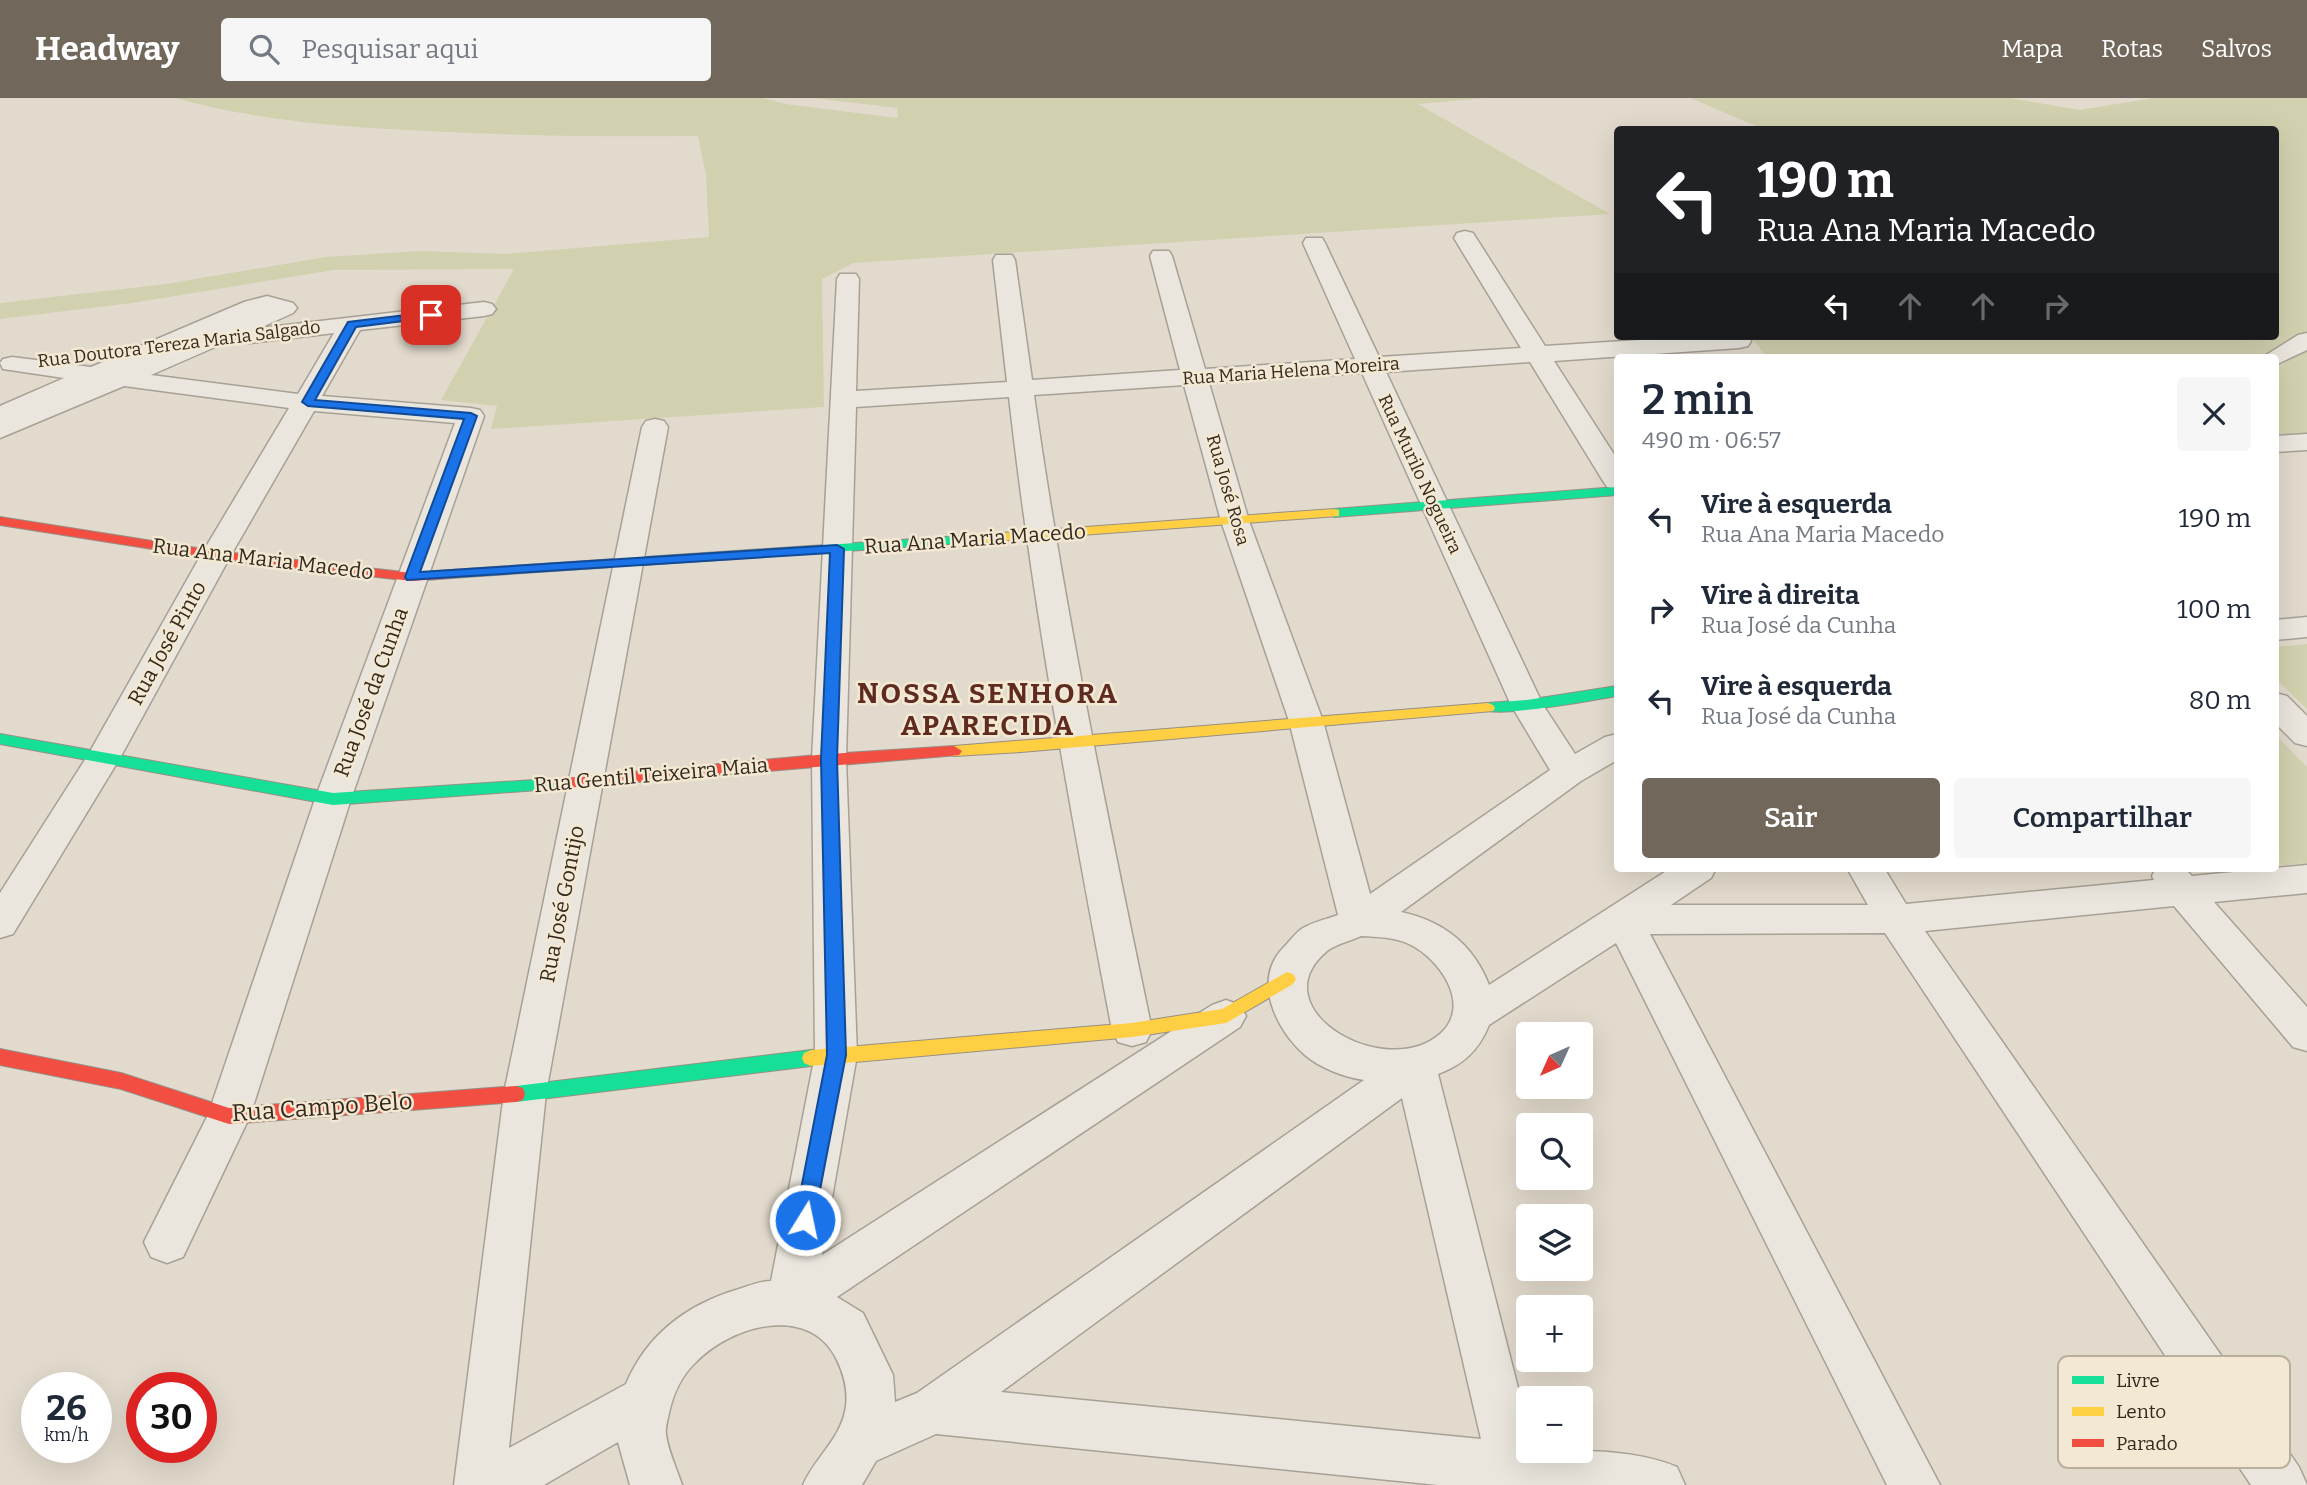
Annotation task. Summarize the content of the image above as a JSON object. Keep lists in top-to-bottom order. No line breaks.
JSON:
{"streets":{"street":["Rua Doutora Tereza Maria Salgado","Rua Maria Helena Moreira","Rua Murilo Nogueira","Rua José Rosa","Rua Ana Maria Macedo","Rua José Pinto","Rua José da Cunha","Rua Gentil Teixeira Maia","Rua José Gontijo","Rua Campo Belo"]},"crossings":[["Rua Doutora Tereza Maria Salgado","Rua José Pinto"],["Rua Doutora Tereza Maria Salgado","Rua José da Cunha"],["Rua Maria Helena Moreira","Rua Murilo Nogueira"],["Rua Maria Helena Moreira","Rua José Rosa"],["Rua Murilo Nogueira","Rua Ana Maria Macedo"],["Rua Murilo Nogueira","Rua Gentil Teixeira Maia"],["Rua José Rosa","Rua Ana Maria Macedo"],["Rua José Rosa","Rua Gentil Teixeira Maia"],["Rua Ana Maria Macedo","Rua José Pinto"],["Rua Ana Maria Macedo","Rua José da Cunha"],["Rua Ana Maria Macedo","Rua José Gontijo"],["Rua José Pinto","Rua José da Cunha"],["Rua José Pinto","Rua Gentil Teixeira Maia"],["Rua José da Cunha","Rua Gentil Teixeira Maia"],["Rua José da Cunha","Rua Campo Belo"],["Rua Gentil Teixeira Maia","Rua José Gontijo"],["Rua José Gontijo","Rua Campo Belo"]],"districts":["NOSSA SENHORA APARECIDA"],"legend":["Livre","Lento","Parado"],"north":"bottom left","page":{"header":"Headway","search":"Pesquisar aqui","nav":["Mapa","Rotas","Salvos"],"turn":["190 m","Rua Ana Maria Macedo"],"heading":["2 min","490 m · 06:57"],"list":[{"name":"Vire à esquerda","note":"Rua Ana Maria Macedo","value":"190 m"},{"name":"Vire à direita","note":"Rua José da Cunha","value":"100 m"},{"name":"Vire à esquerda","note":"Rua José da Cunha","value":"80 m"}],"buttons":["Sair","Compartilhar"],"map_buttons":["+","−"],"speed":"26 km/h","limit":"30"}}
